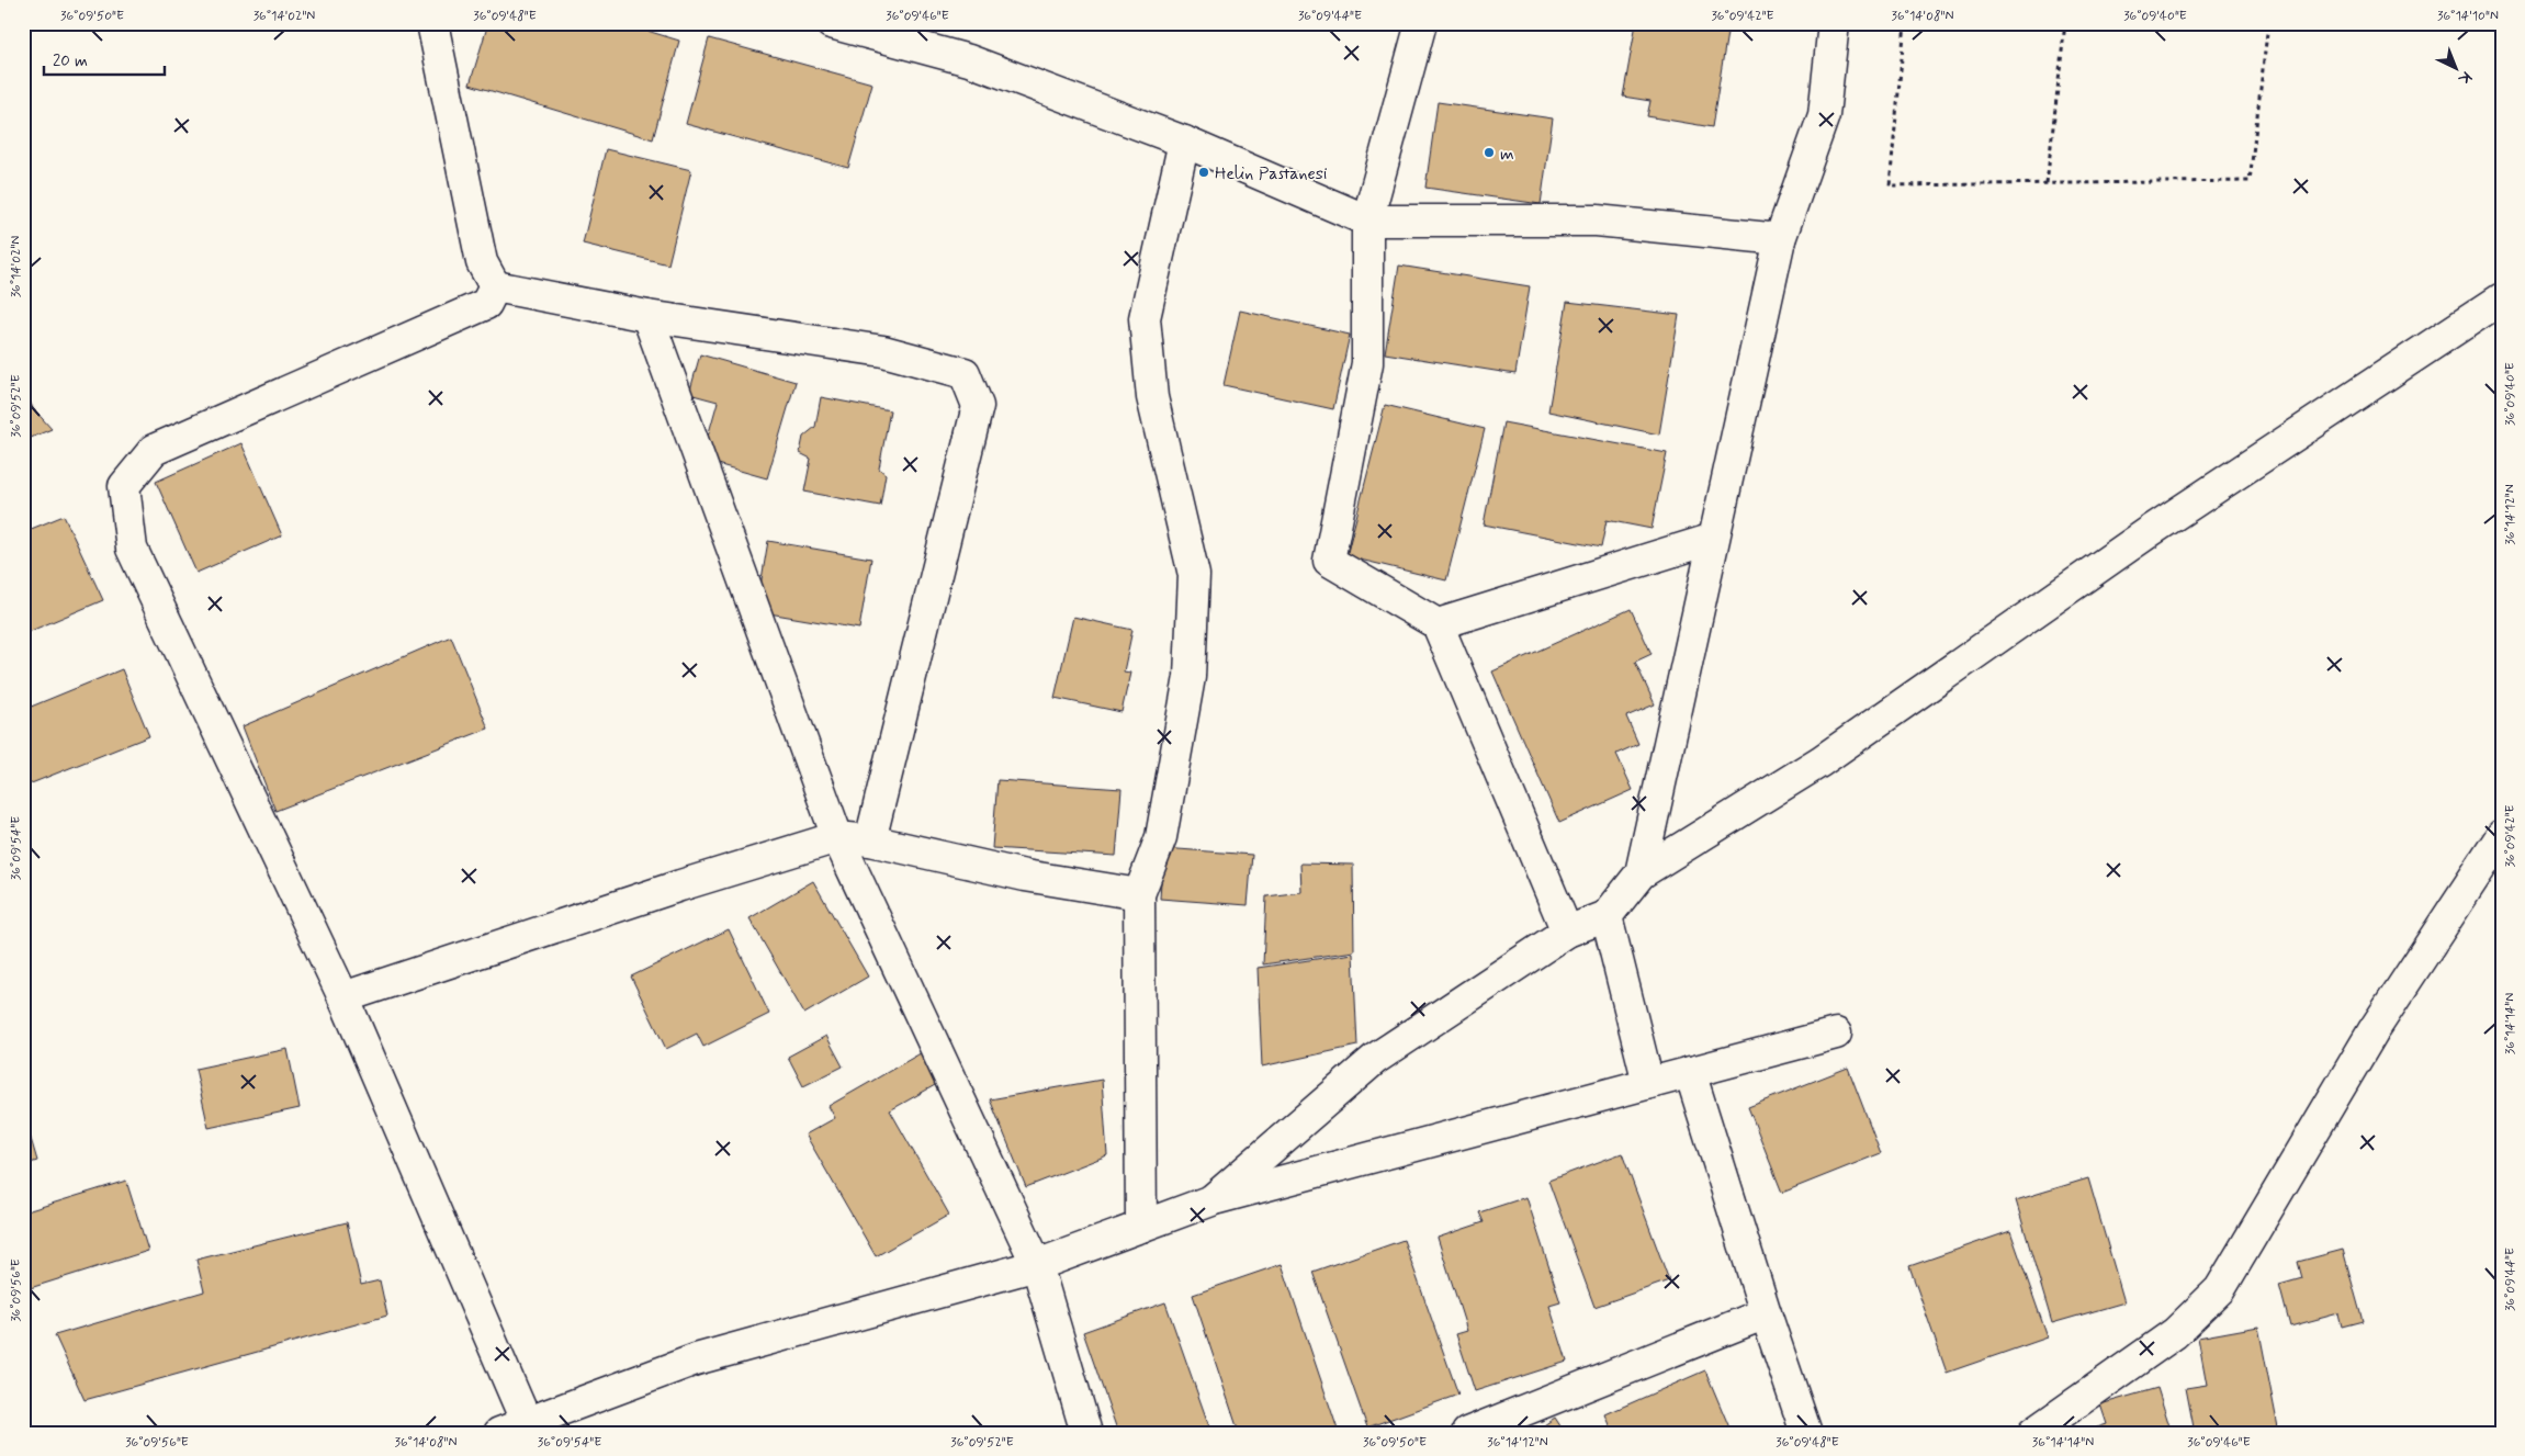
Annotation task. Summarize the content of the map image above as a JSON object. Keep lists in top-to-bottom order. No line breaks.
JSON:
{"places":["m","Helin Pastanesi"],"scale_bar":"20 m","north":"bottom right","coordinates":["36°09'50\"E","36°14'02\"N","36°09'48\"E","36°09'46\"E","36°09'44\"E","36°09'42\"E","36°14'08\"N","36°09'40\"E","36°14'10\"N","36°09'52\"E","36°14'12\"N","36°09'54\"E","36°14'14\"N","36°09'56\"E"]}
